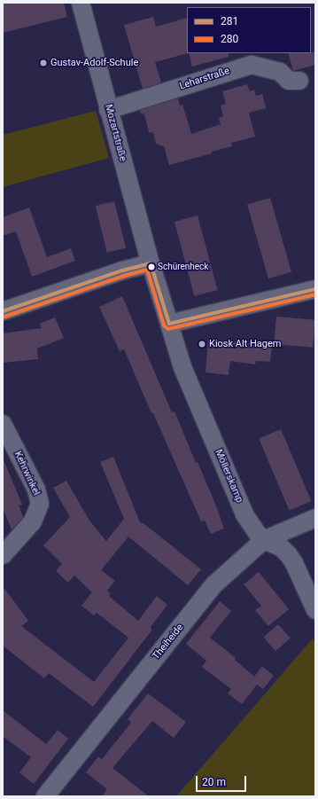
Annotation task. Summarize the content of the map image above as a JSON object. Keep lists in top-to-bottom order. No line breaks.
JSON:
{"streets":{"street":["Leharstraße","Mozartstraße","Kehrwinkel","Möllerskamp","Theiheide"]},"crossings":[["Leharstraße","Mozartstraße"],["Möllerskamp","Theiheide"]],"places":["Gustav-Adolf-Schule","Schürenheck","Kiosk Alt Hagem"],"lines":["transit line 281","transit line 280"],"legend":["281","280"],"scale_bar":"20 m"}
